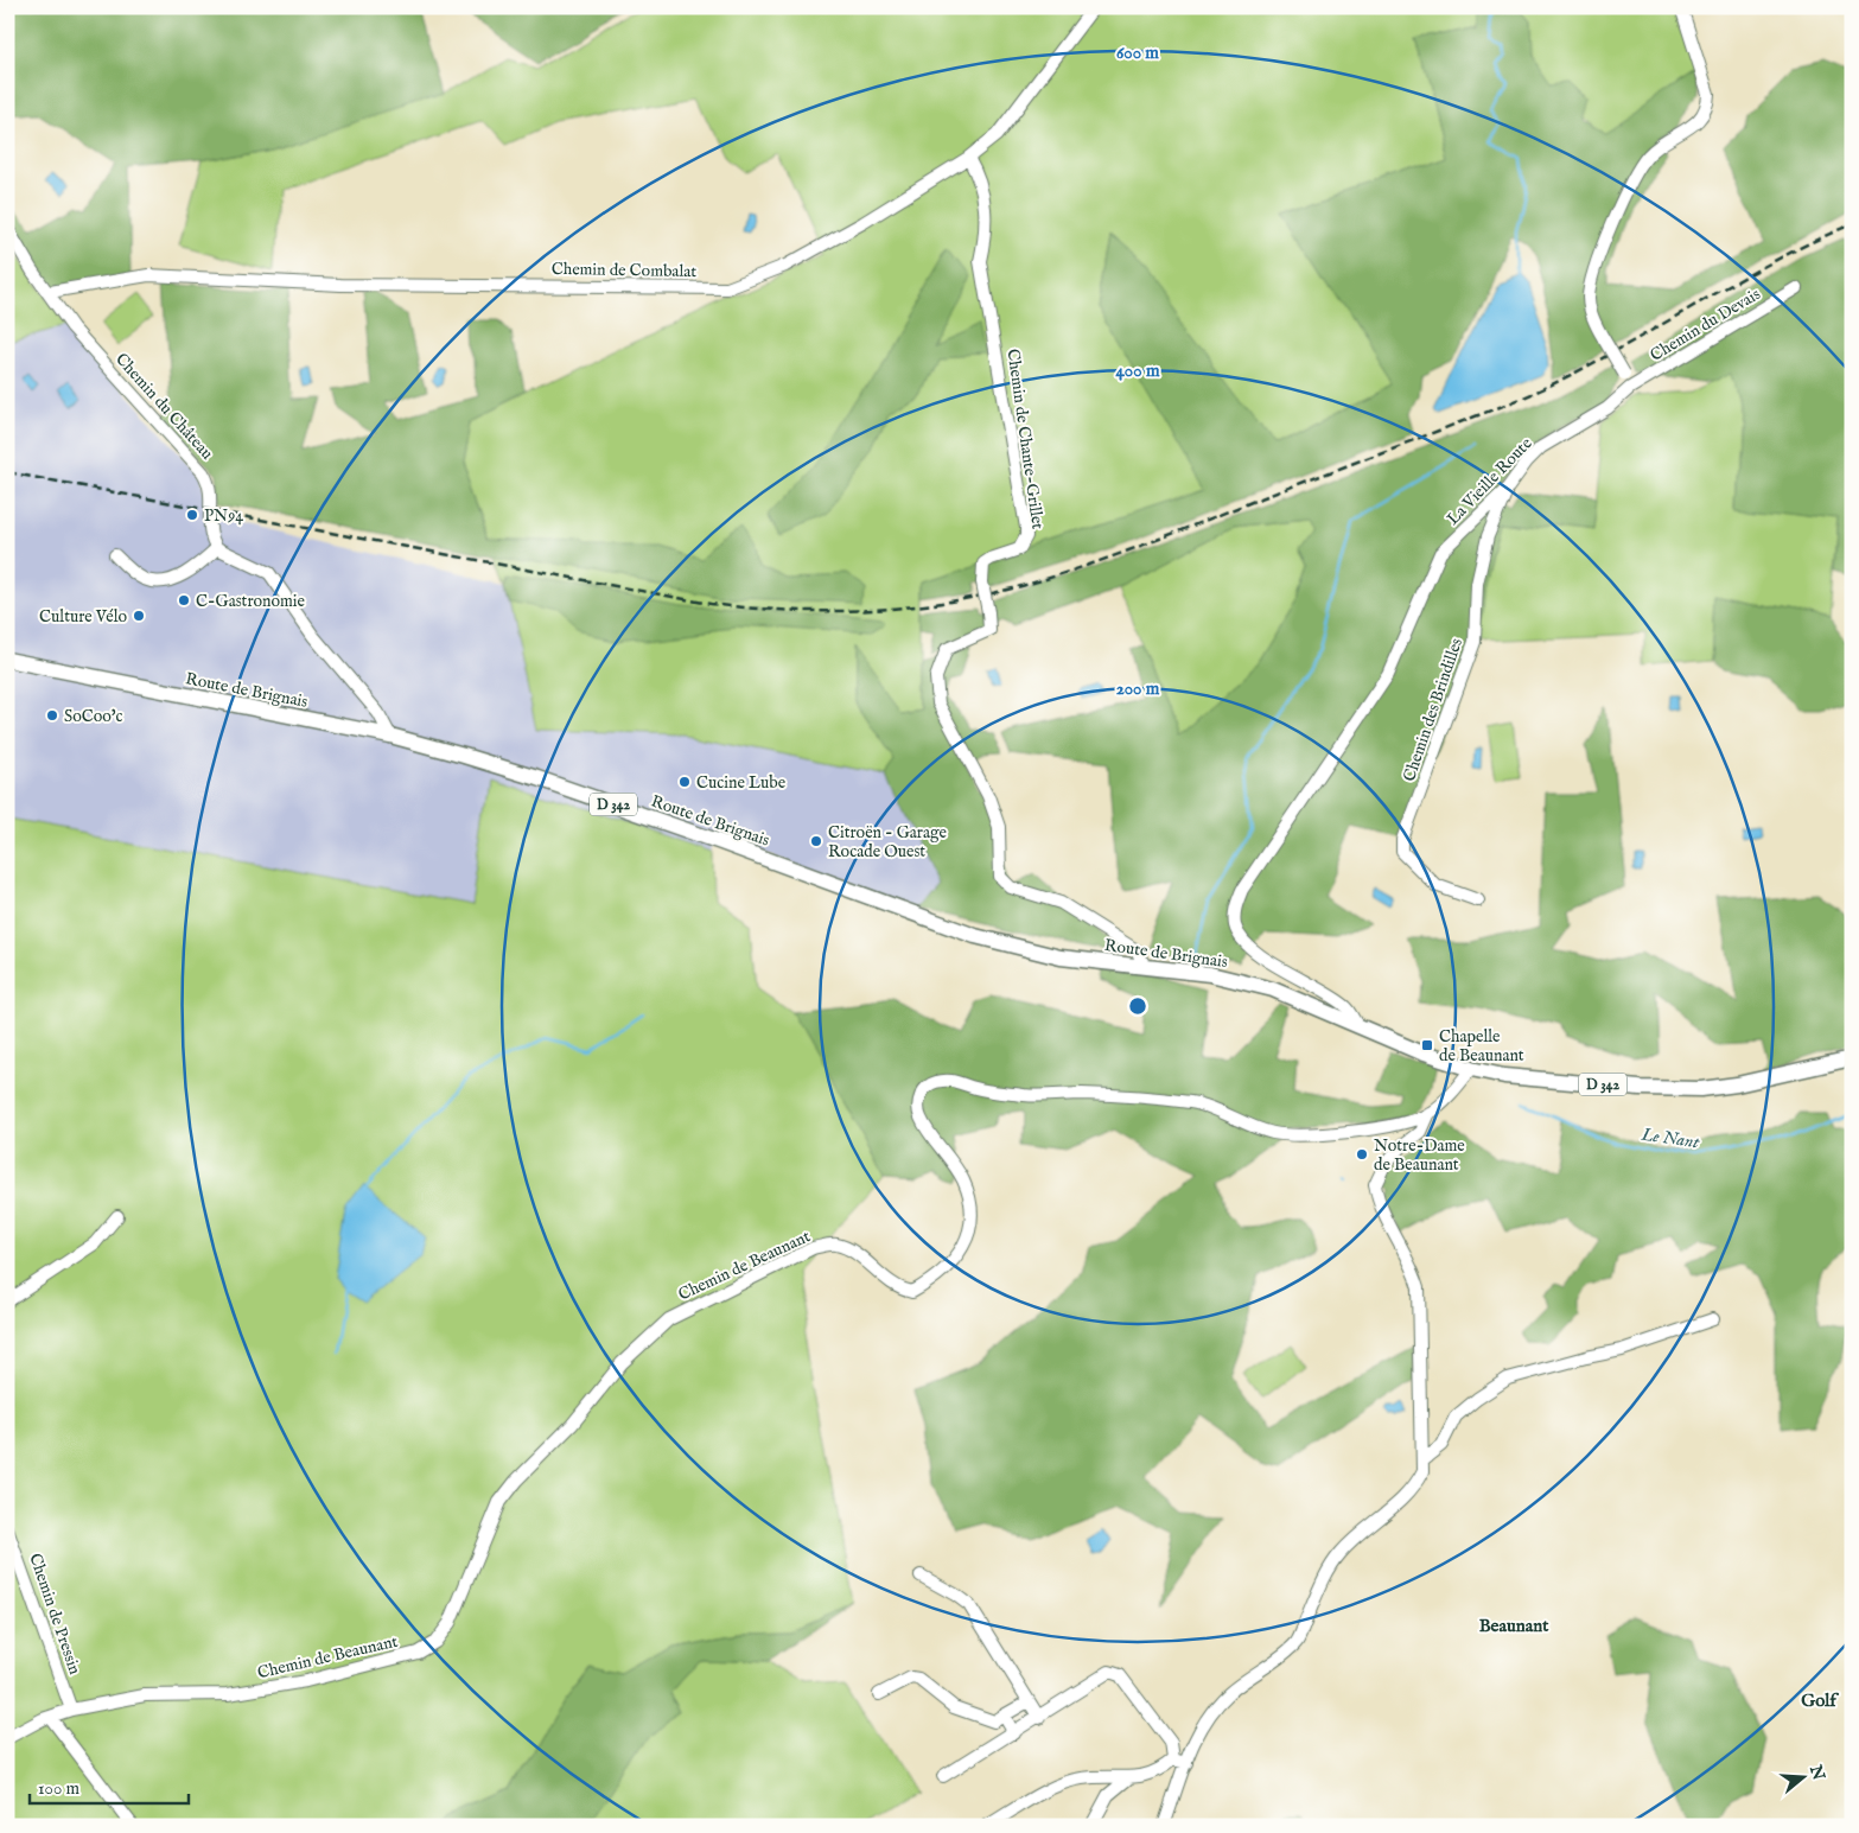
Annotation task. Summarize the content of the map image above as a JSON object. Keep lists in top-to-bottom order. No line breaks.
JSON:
{"streets":{"main road":["Route de Brignais","D 342"],"street":["Chemin de Combalat","Chemin du Devais","Chemin du Château","Chemin de Chante-Grillet","La Vieille Route","Chemin des Brindilles","Chemin de Beaunant","Chemin de Pressin"]},"crossings":[["Chemin de Combalat","Chemin du Château"],["Chemin de Combalat","Chemin de Chante-Grillet"],["Chemin du Devais","La Vieille Route"],["Chemin de Chante-Grillet","Route de Brignais"],["La Vieille Route","Route de Brignais"],["La Vieille Route","Chemin des Brindilles"],["La Vieille Route","D 342"],["Route de Brignais","D 342"],["D 342","Chemin de Beaunant"],["Chemin de Beaunant","Chemin de Pressin"]],"districts":["Beaunant","Golf"],"water":["Le Nant"],"places":{"other":["PN94","C-Gastronomie","Culture Vélo","SoCoo'c","Cucine Lube","Citroën - Garage Rocade Ouest","Notre-Dame de Beaunant"],"transit":["Chapelle de Beaunant"]},"scale_bar":"100 m","north":"right","rings":["600 m","400 m","200 m"]}
